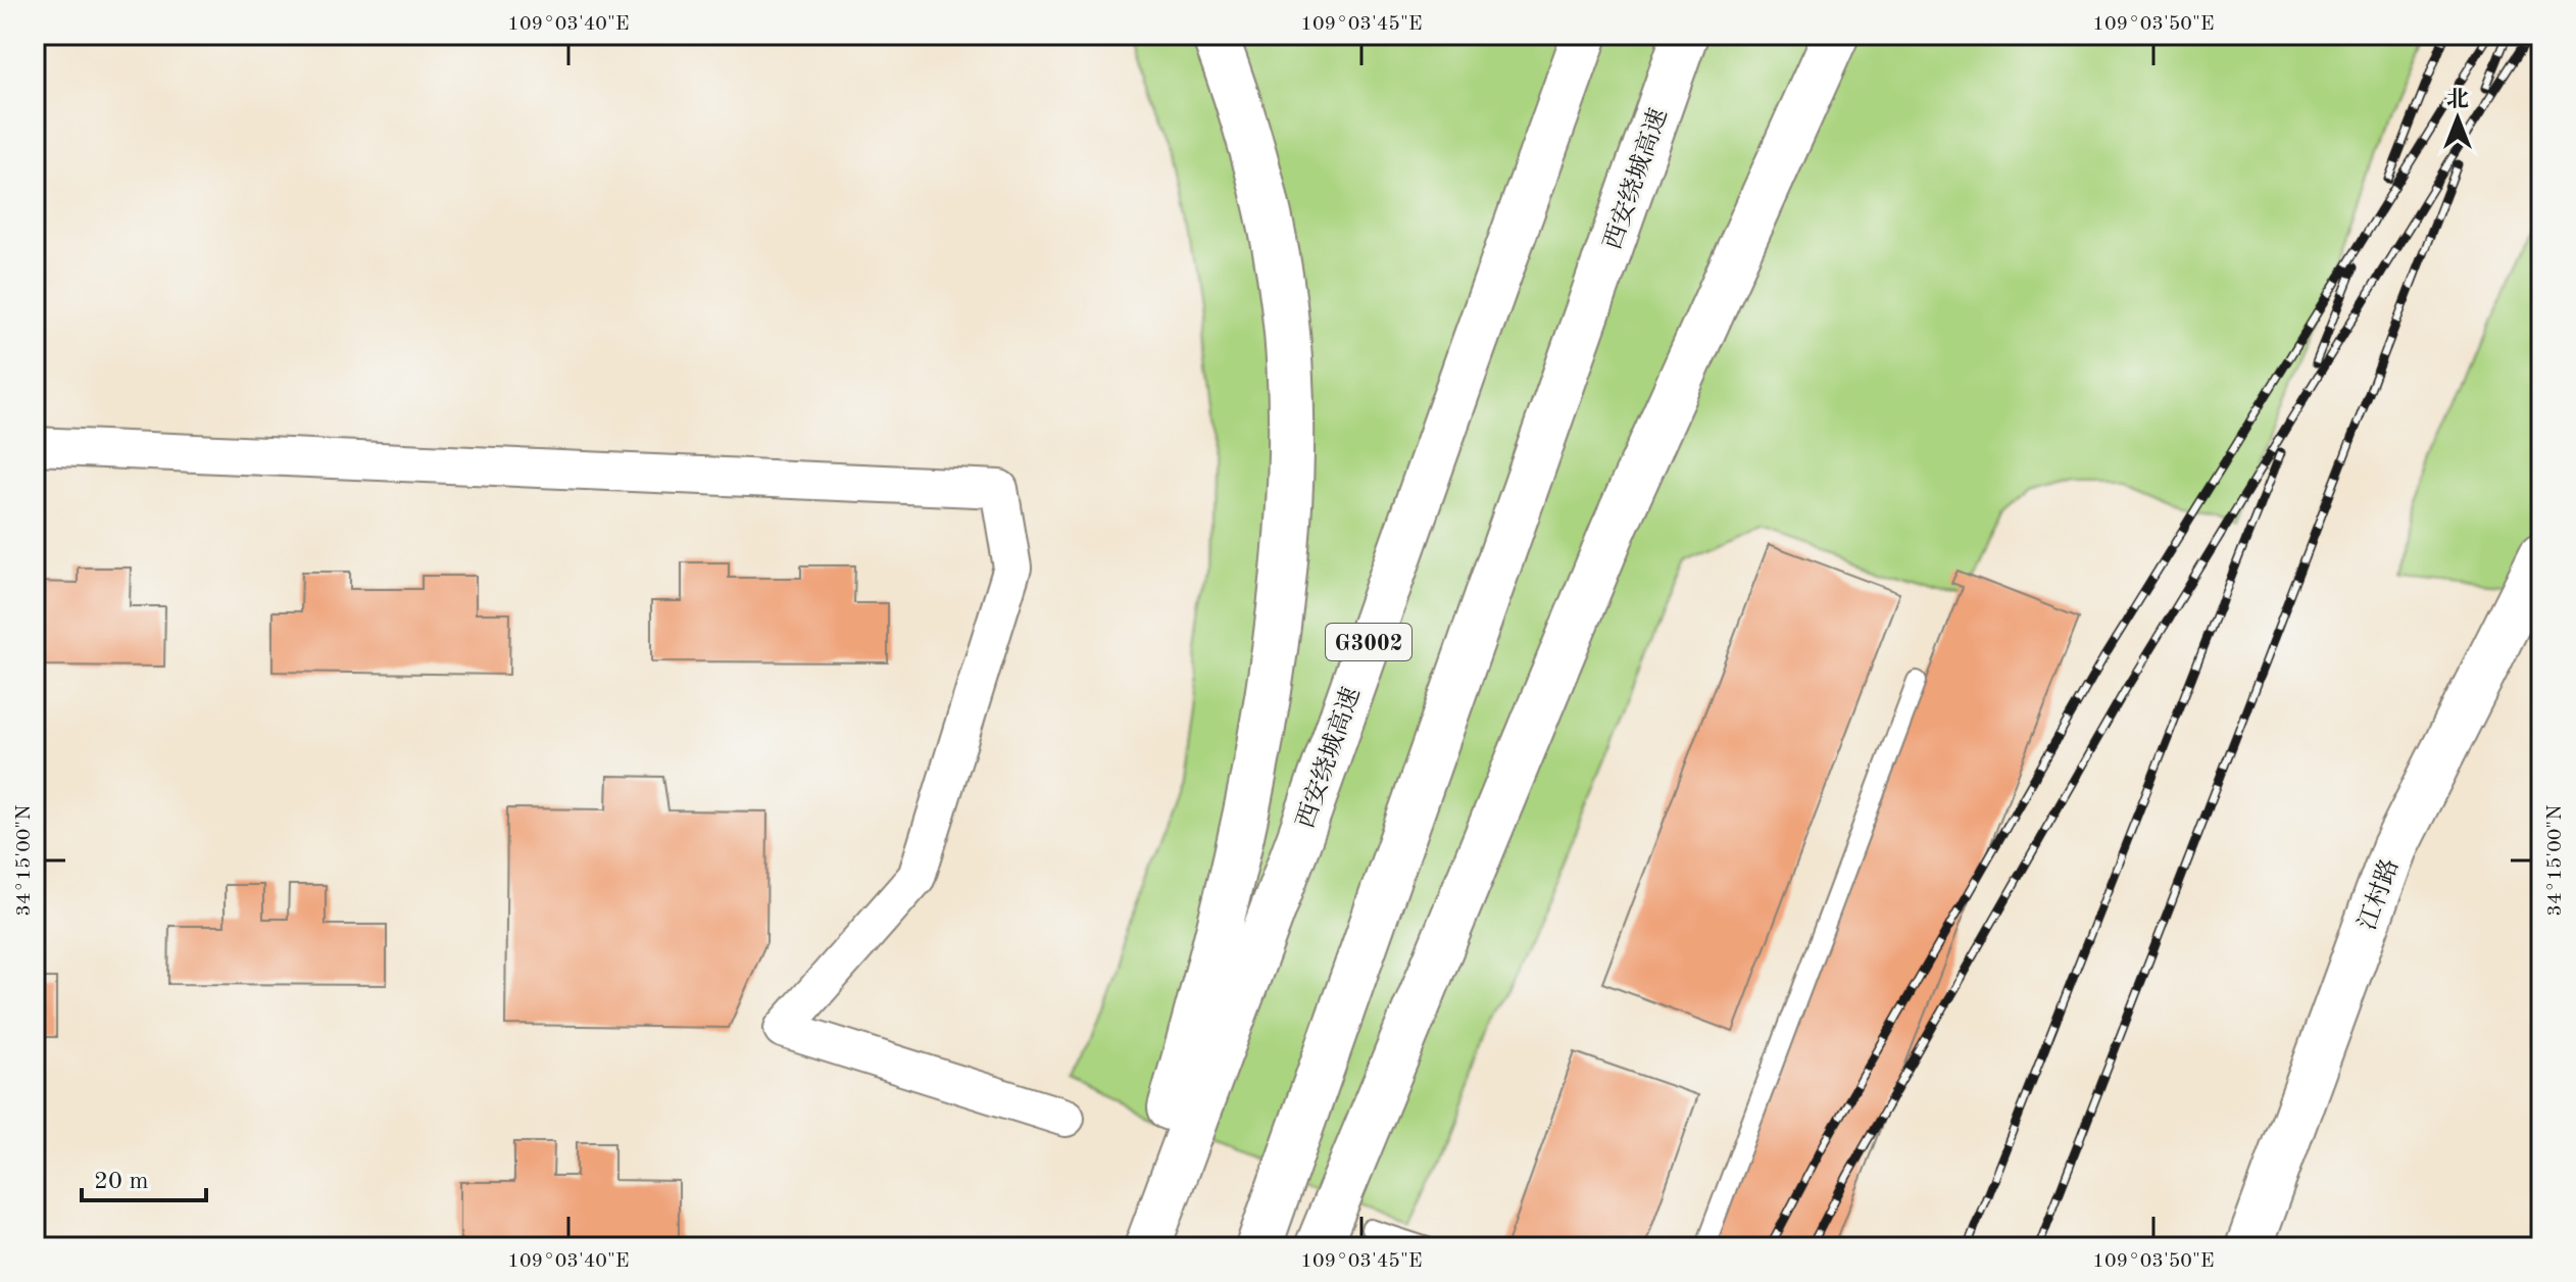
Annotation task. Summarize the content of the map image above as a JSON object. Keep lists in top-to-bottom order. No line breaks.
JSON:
{"streets":{"main road":["西安绕城高速","G3002","江村路"]},"scale_bar":"20 m","north":"top","coordinates":["109°03'40\"E","109°03'45\"E","109°03'50\"E","34°15'00\"N"]}
